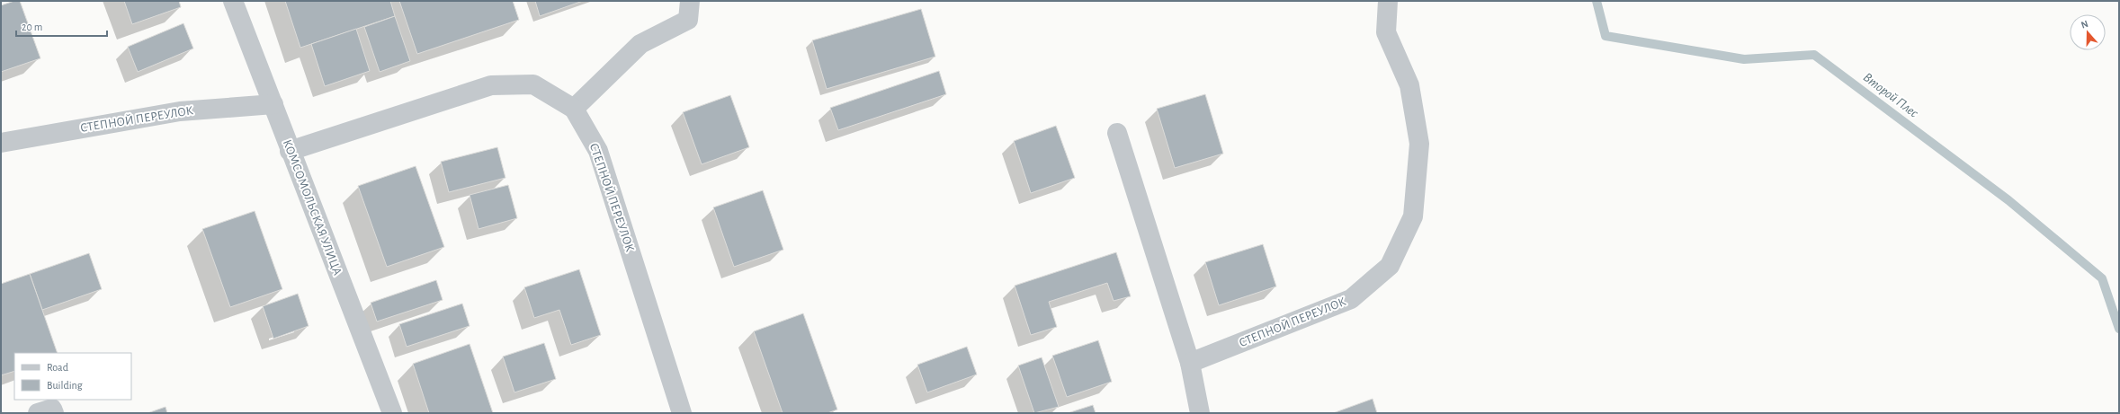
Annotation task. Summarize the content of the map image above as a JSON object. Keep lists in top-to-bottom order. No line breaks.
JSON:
{"streets":{"street":["СТЕПНОЙ ПЕРЕУЛОК","КОМСОМОЛЬСКАЯ УЛИЦА"]},"crossings":[["СТЕПНОЙ ПЕРЕУЛОК","КОМСОМОЛЬСКАЯ УЛИЦА"]],"water":["Второй Плес"],"legend":["Road","Building"],"scale_bar":"20 m","north":"top"}
